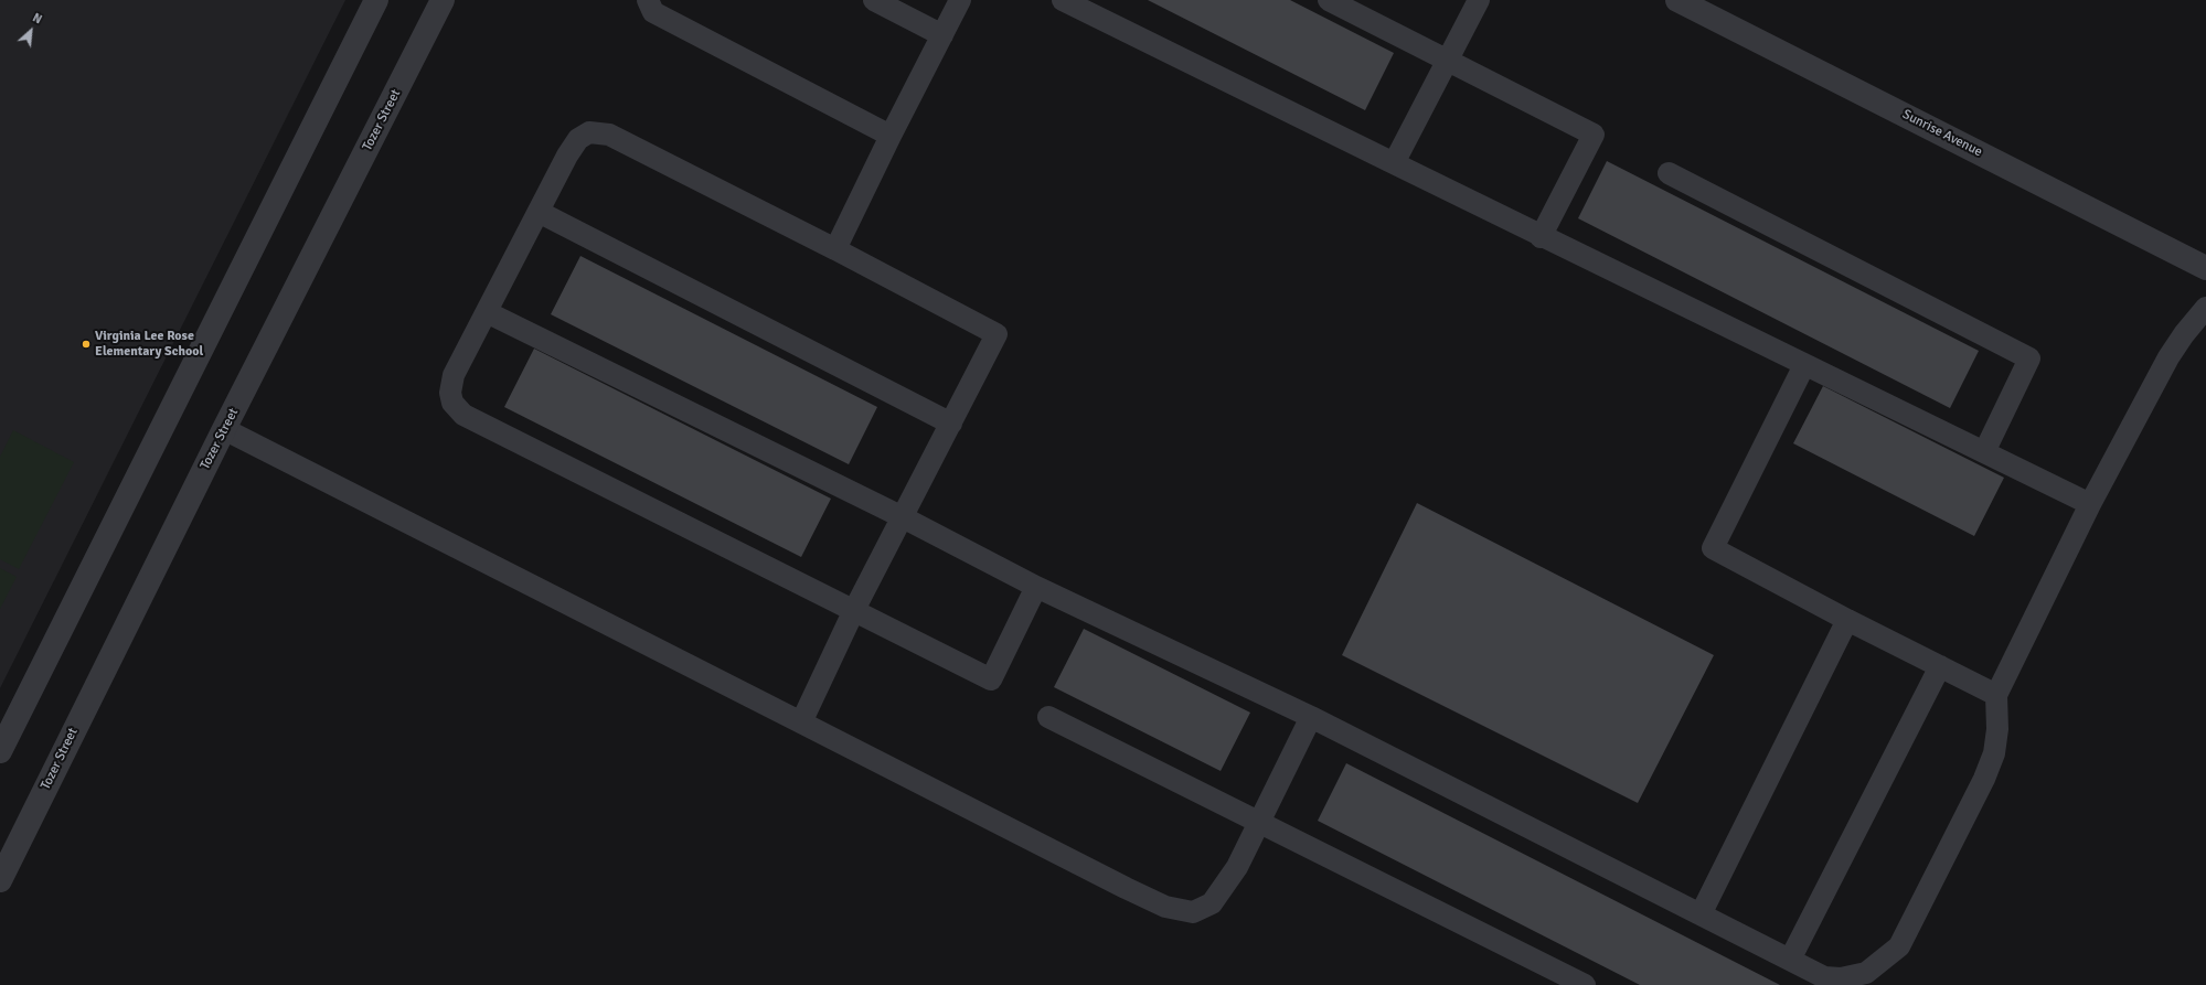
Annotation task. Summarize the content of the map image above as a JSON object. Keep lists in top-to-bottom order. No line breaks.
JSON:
{"streets":{"street":["Tozer Street","Sunrise Avenue"]},"places":["Virginia Lee Rose Elementary School"],"north":"top right"}
